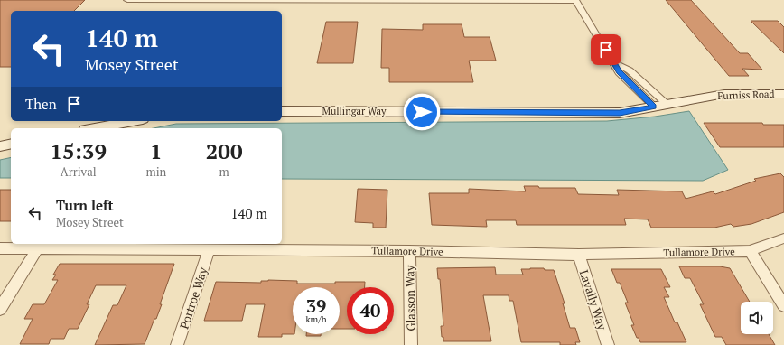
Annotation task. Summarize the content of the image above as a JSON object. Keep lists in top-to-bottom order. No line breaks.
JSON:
{"streets":{"street":["Furniss Road","Mullingar Way","Tullamore Drive","Portroe Way","Glasson Way","Lavally Way"]},"crossings":[["Furniss Road","Mullingar Way"],["Tullamore Drive","Portroe Way"],["Tullamore Drive","Glasson Way"],["Tullamore Drive","Lavally Way"]],"page":{"turn":["140 m","Mosey Street"],"then":"Then","eta":["15:39","Arrival","1","min","200","m"],"list":[{"name":"Turn left","note":"Mosey Street","value":"140 m"}],"speed":"39 km/h","limit":"40"}}
